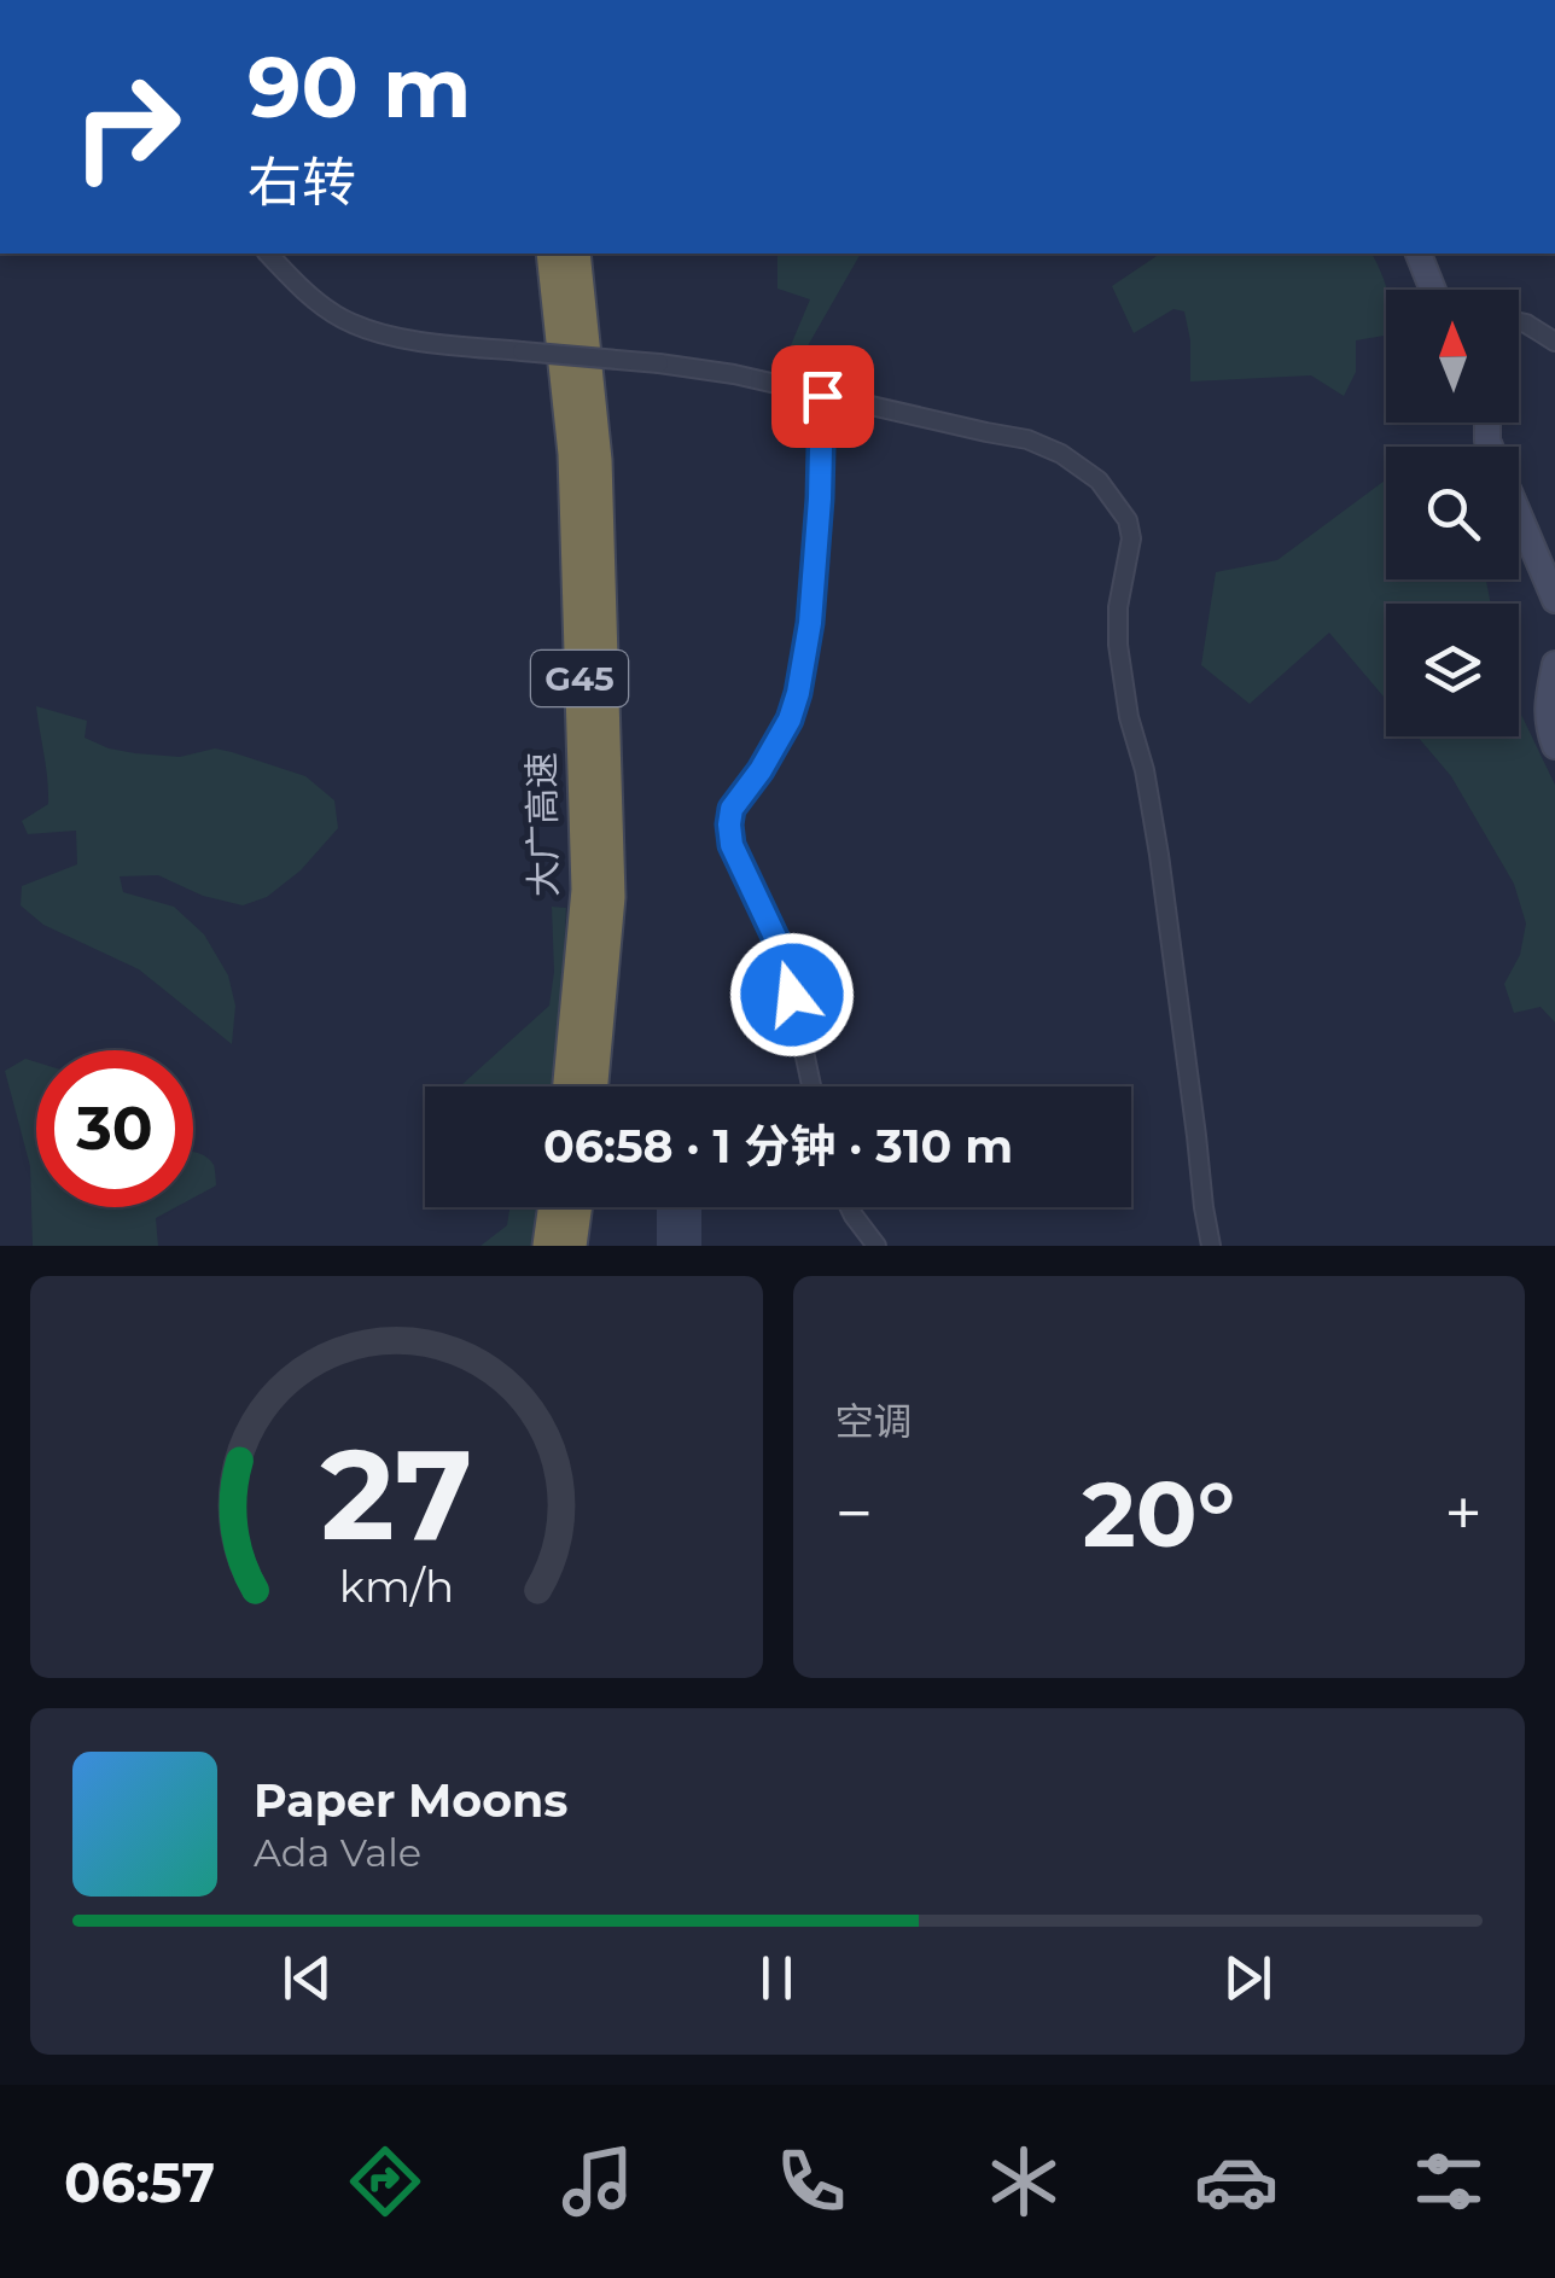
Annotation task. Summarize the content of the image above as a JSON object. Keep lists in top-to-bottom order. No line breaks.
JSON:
{"streets":{"highway":["G45","大广高速"]},"north":"top","page":{"turn":["90 m","右转"],"limit":"30","trip":"06:58 · 1 分钟 · 310 m","tile":"空调","heat":["−","20°","+"],"song":["Paper Moons","Ada Vale"],"tabs":"06:57","gauge":["27","km/h"]}}
